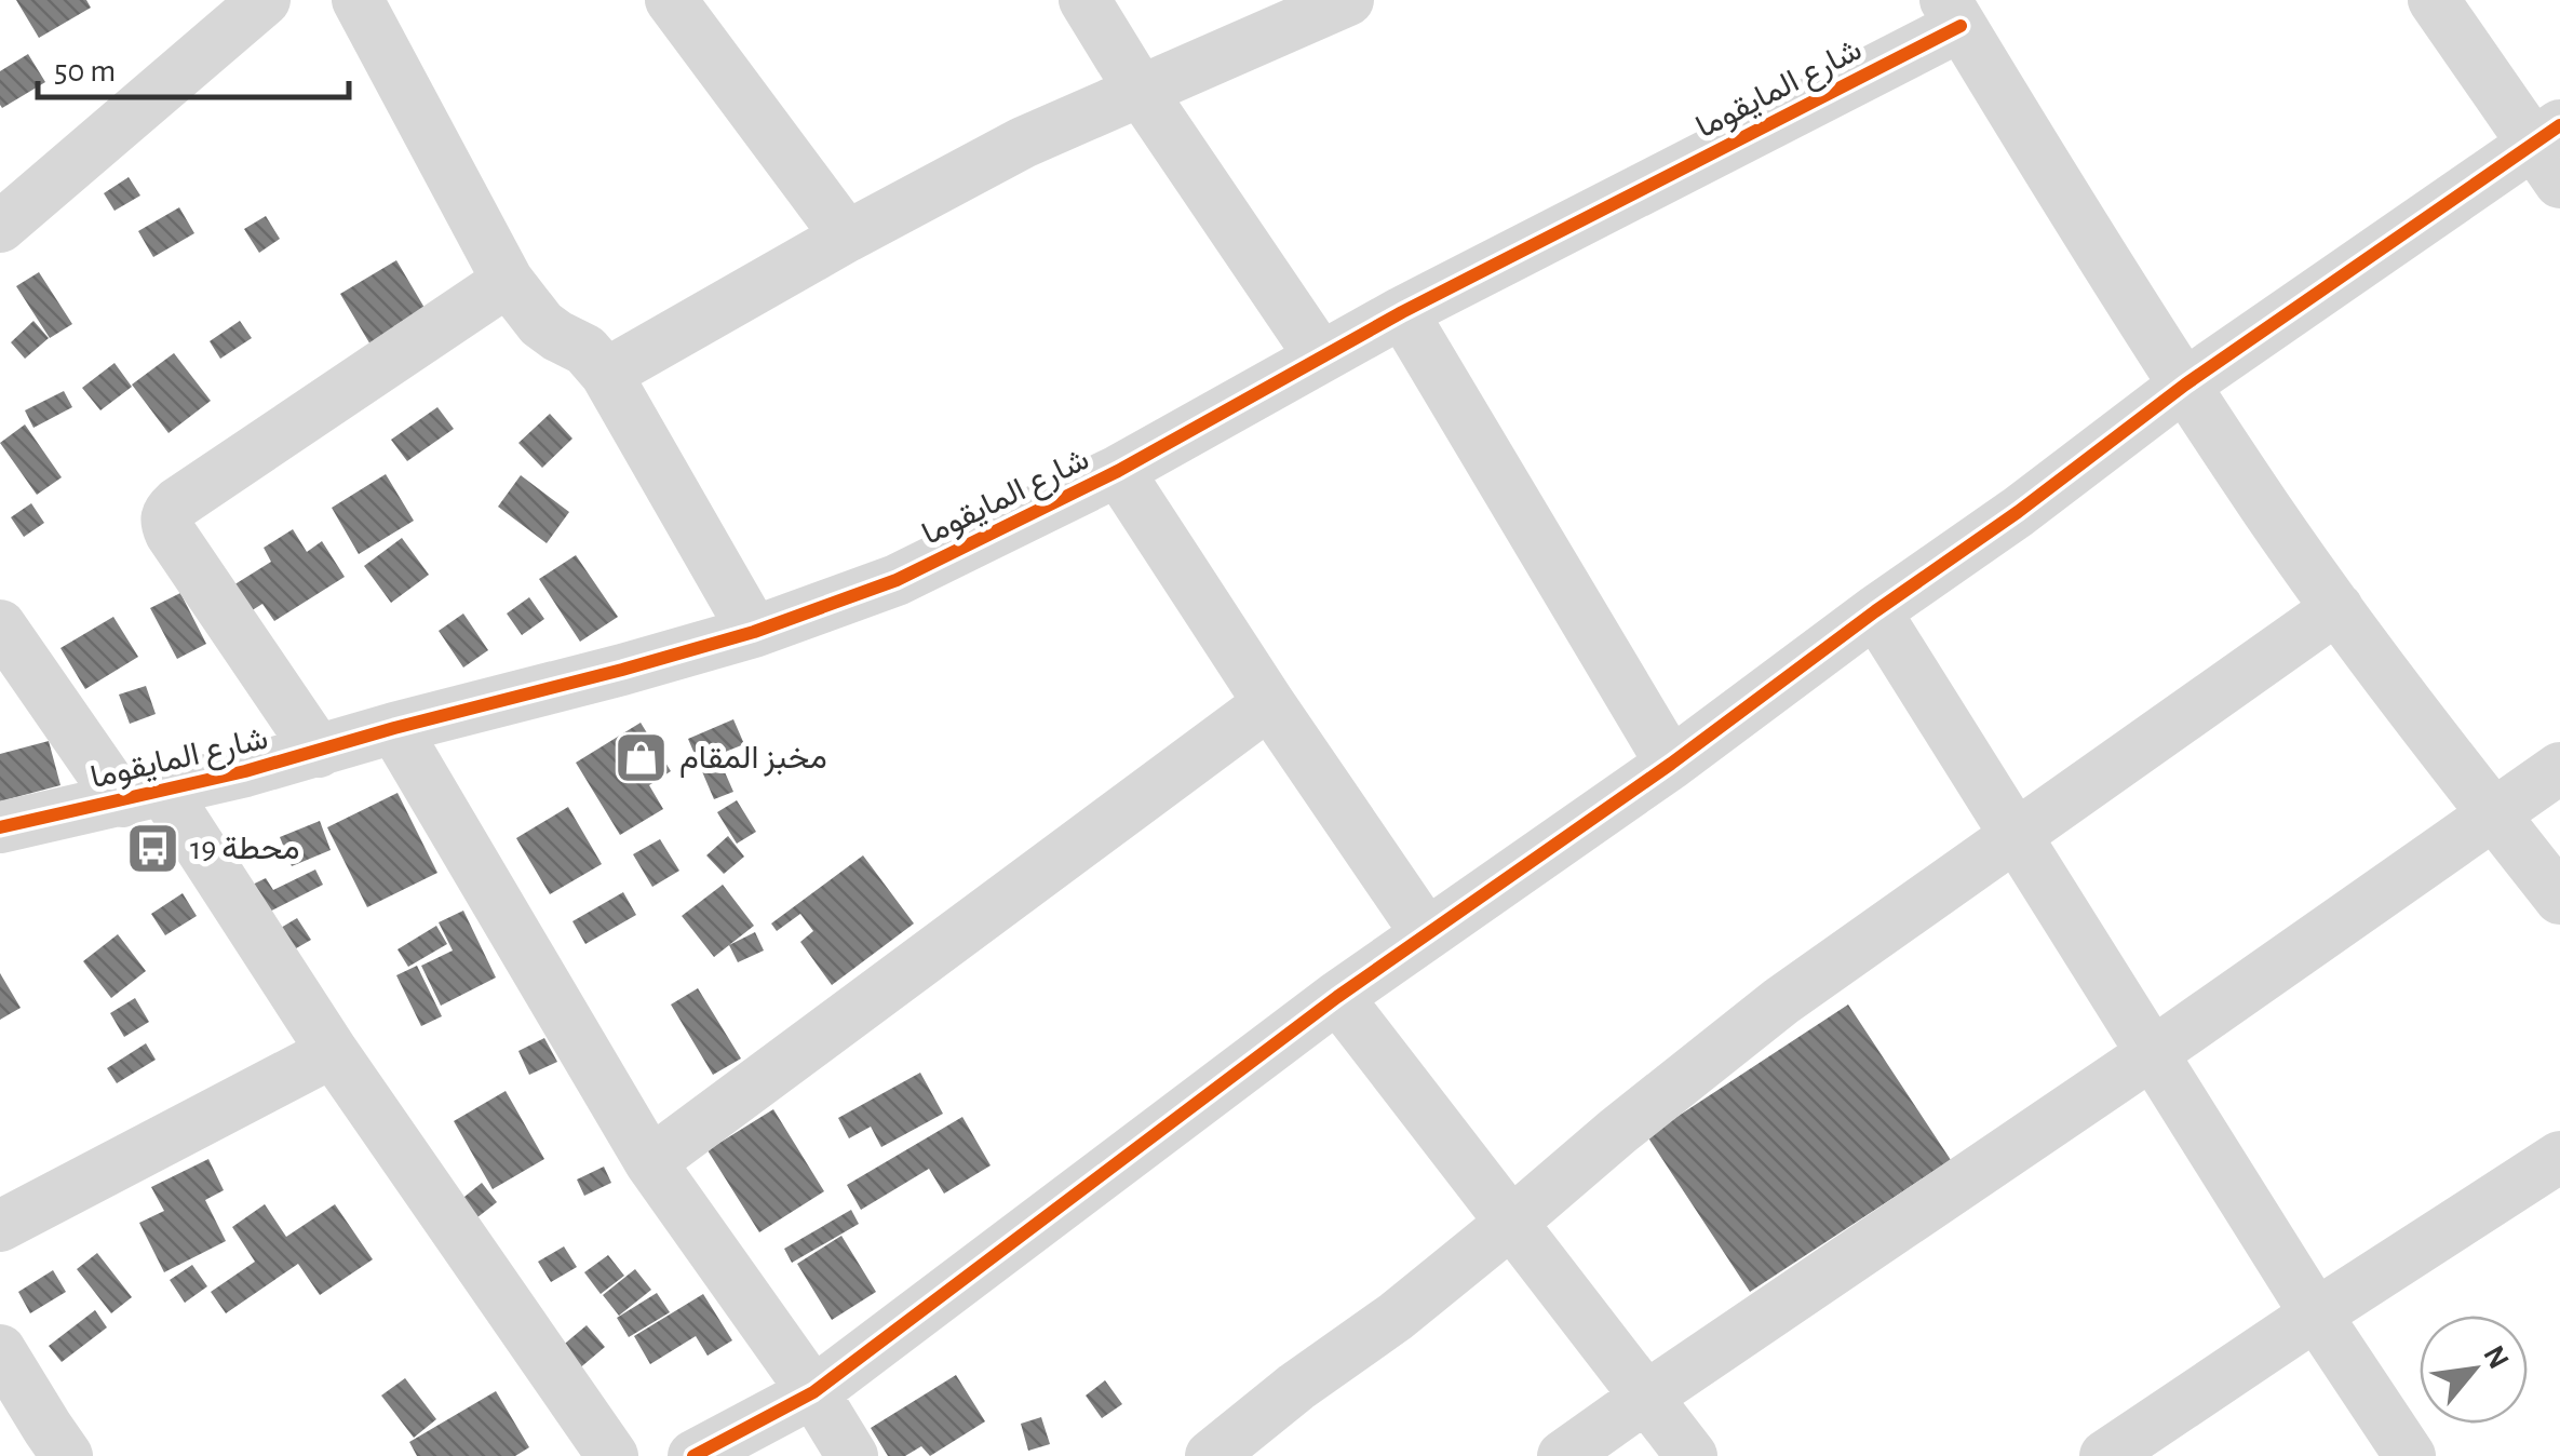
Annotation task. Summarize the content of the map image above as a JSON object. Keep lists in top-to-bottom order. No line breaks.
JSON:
{"streets":{"street":["شارع المايقوما"]},"places":{"shop":["مخبز المقام"],"bus stop":["محطة 19"]},"scale_bar":"50 m","north":"top right"}
